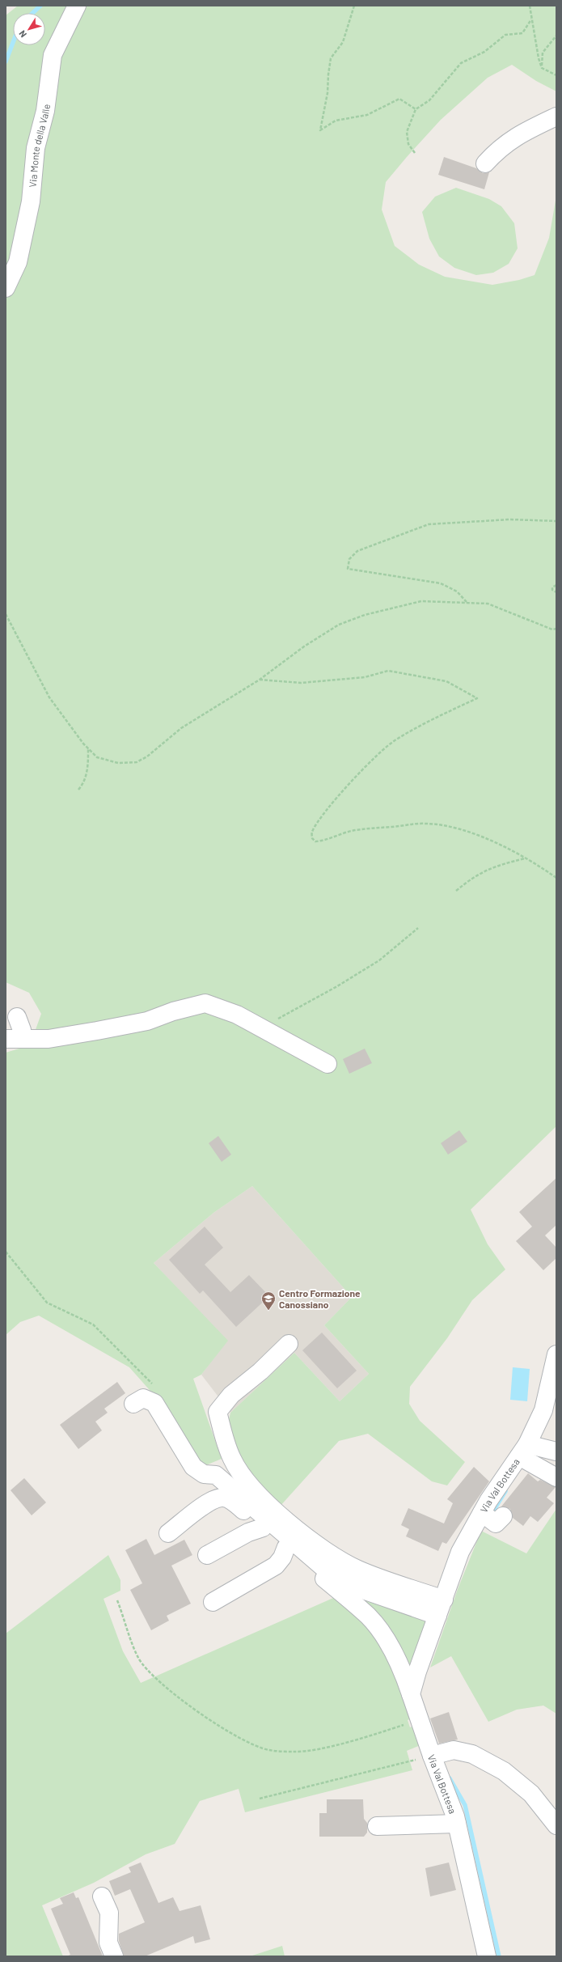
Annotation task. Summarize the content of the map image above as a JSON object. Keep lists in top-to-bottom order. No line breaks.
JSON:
{"streets":{"street":["Via Monte della Valle","Via Val Bottesa"]},"places":{"school or university":["Centro Formazione Canossiano"]},"north":"bottom left"}
